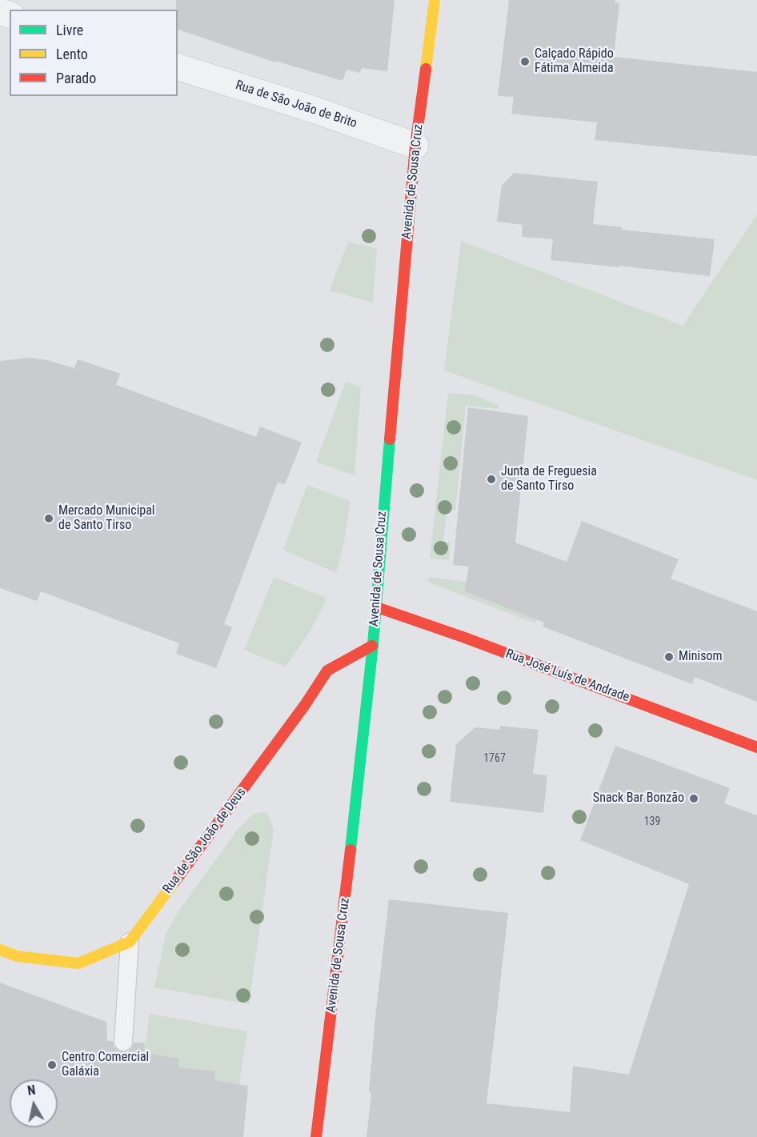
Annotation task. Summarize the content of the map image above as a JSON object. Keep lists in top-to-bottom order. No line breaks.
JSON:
{"streets":{"main road":["Avenida de Sousa Cruz","Rua José Luís de Andrade","Rua de São João de Deus"],"street":["Rua de São João de Brito"]},"crossings":[["Rua de São João de Brito","Avenida de Sousa Cruz"],["Avenida de Sousa Cruz","Rua José Luís de Andrade"],["Avenida de Sousa Cruz","Rua de São João de Deus"]],"places":["Calçado Rápido Fátima Almeida","Junta de Freguesia de Santo Tirso","Mercado Municipal de Santo Tirso","Minisom","Snack Bar Bonzão","Centro Comercial Galáxia"],"house_numbers":["1767","139"],"legend":["Livre","Lento","Parado"],"north":"top"}
